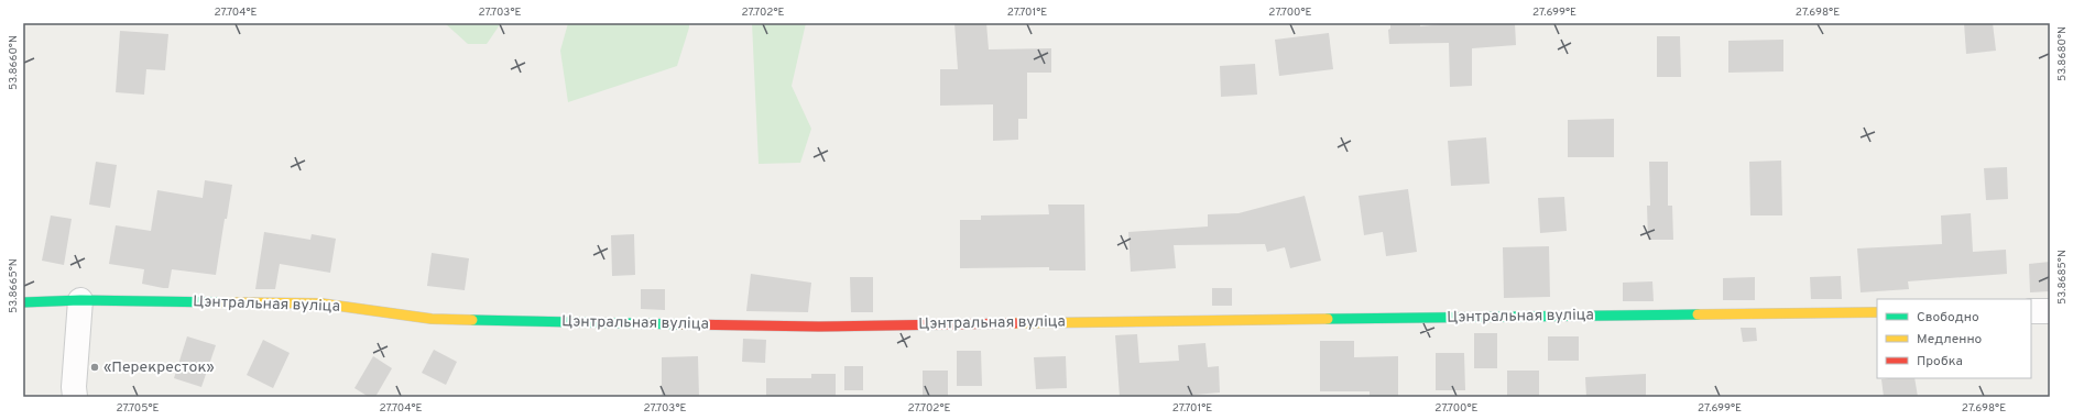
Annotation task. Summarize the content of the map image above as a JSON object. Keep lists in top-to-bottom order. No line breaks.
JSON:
{"streets":{"street":["Цэнтральная вуліца"]},"places":["«Перекресток»"],"legend":["Свободно","Медленно","Пробка"],"coordinates":["27.704°E","27.703°E","27.702°E","27.701°E","27.700°E","27.699°E","27.698°E","53.8680°N","53.8660°N","53.8685°N","53.8665°N","27.705°E"]}
